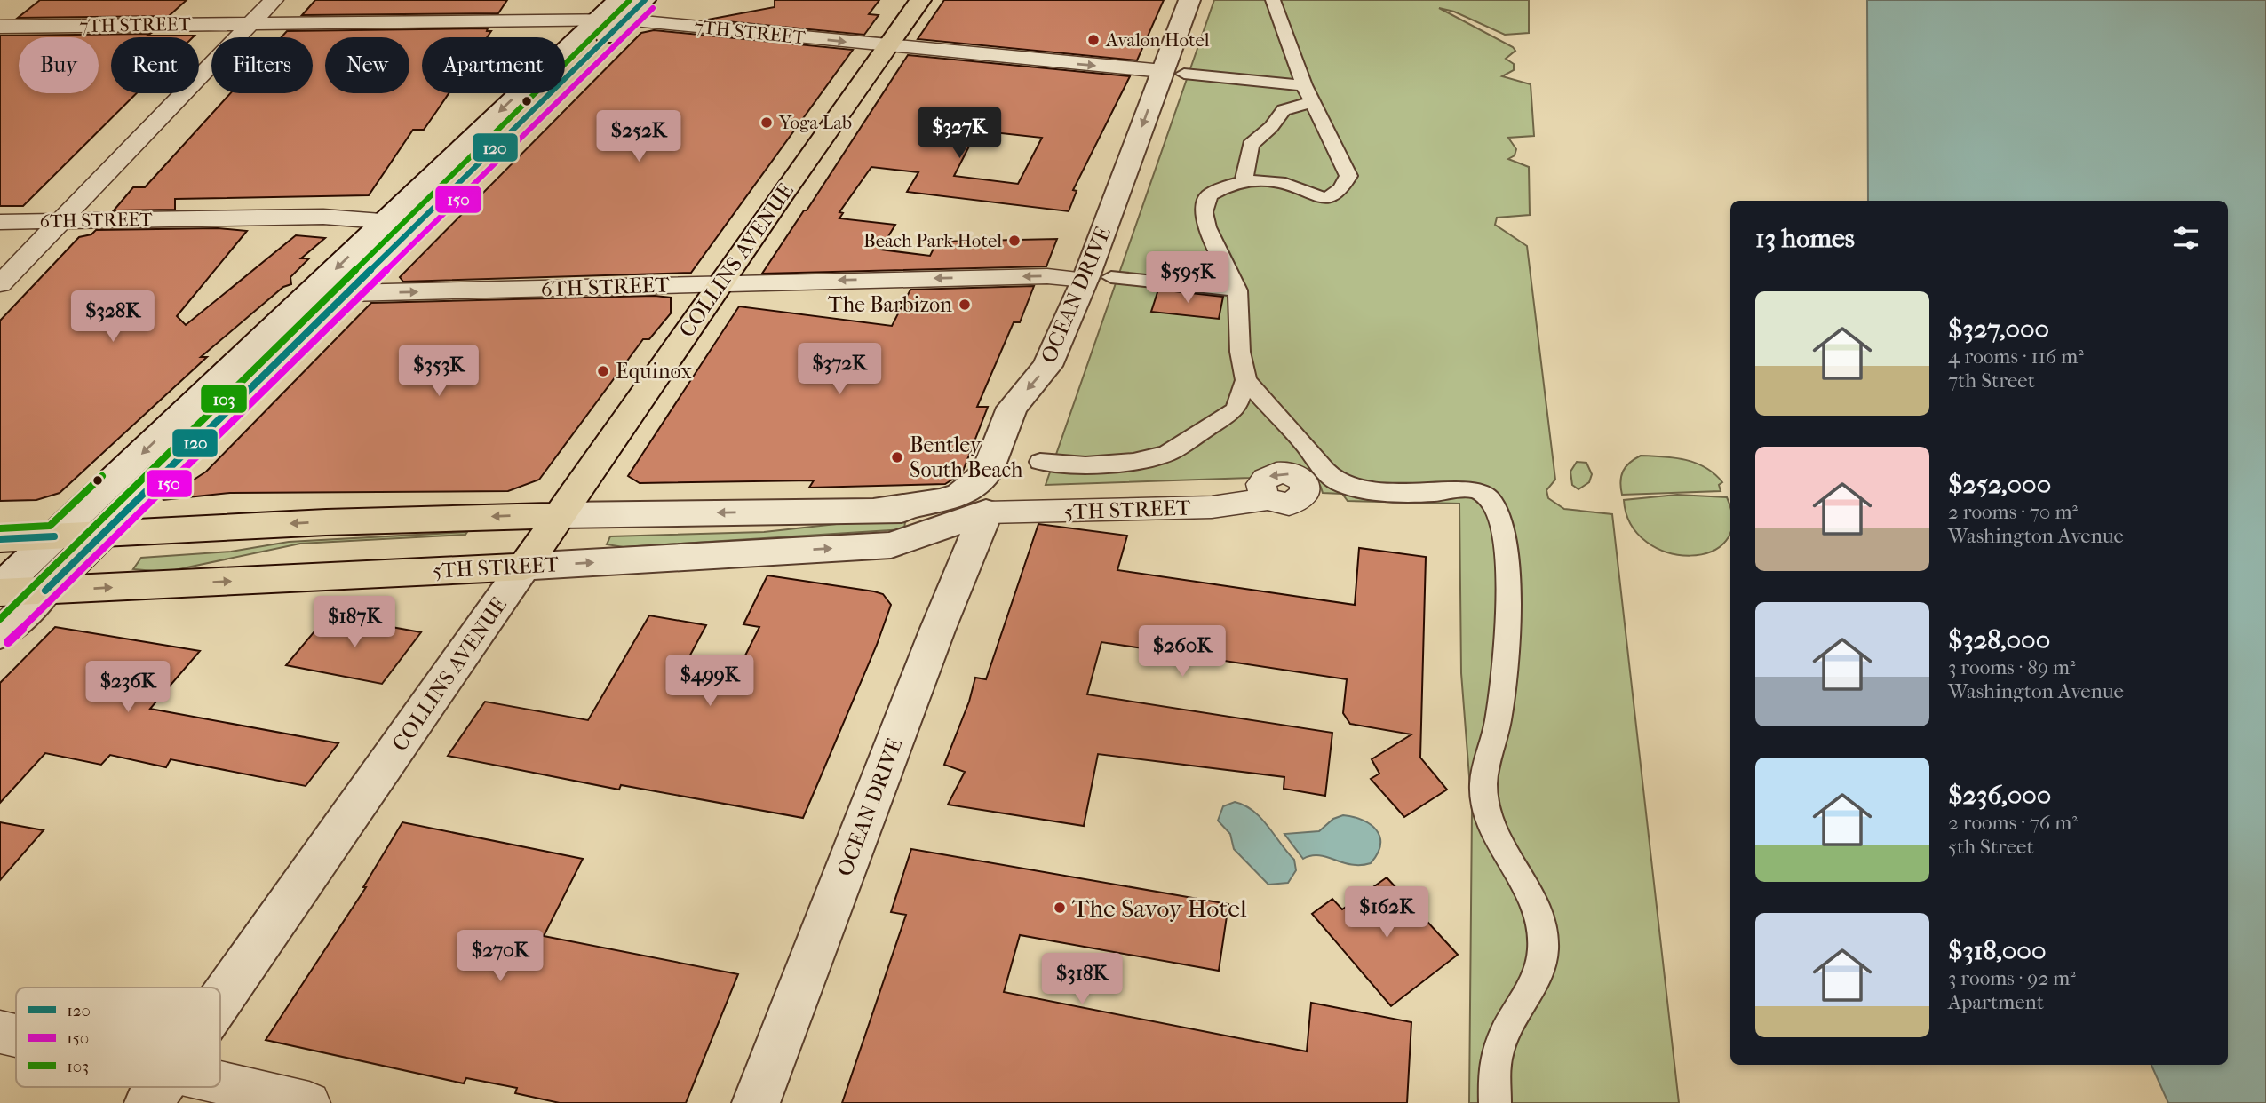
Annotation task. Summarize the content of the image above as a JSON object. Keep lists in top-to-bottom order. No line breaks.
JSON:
{"streets":{"main road":["COLLINS AVENUE","5TH STREET"],"street":["7TH STREET","6TH STREET","OCEAN DRIVE"]},"crossings":[["7TH STREET","COLLINS AVENUE"],["7TH STREET","OCEAN DRIVE"],["6TH STREET","COLLINS AVENUE"],["6TH STREET","OCEAN DRIVE"],["COLLINS AVENUE","5TH STREET"],["OCEAN DRIVE","5TH STREET"]],"one_way":["7TH STREET"],"places":["Avalon Hotel","Yoga Lab","Beach Park Hotel","The Barbizon","Equinox","Bentley South Beach","The Savoy Hotel"],"lines":["transit line 120","transit line 103","transit line 150"],"legend":["120","150","103"],"page":{"chip":["Buy","Rent","Filters","New","Apartment"],"price":["$327K","$252K","$595K","$328K","$372K","$353K","$187K","$260K","$499K","$236K","$162K","$270K","$318K"],"heading":"13 homes","list":[{"name":"$327,000","note":"4 rooms · 116 m² · 7th Street"},{"name":"$252,000","note":"2 rooms · 70 m² · Washington Avenue"},{"name":"$328,000","note":"3 rooms · 89 m² · Washington Avenue"},{"name":"$236,000","note":"2 rooms · 76 m² · 5th Street"},{"name":"$318,000","note":"3 rooms · 92 m² · Apartment"}]}}
